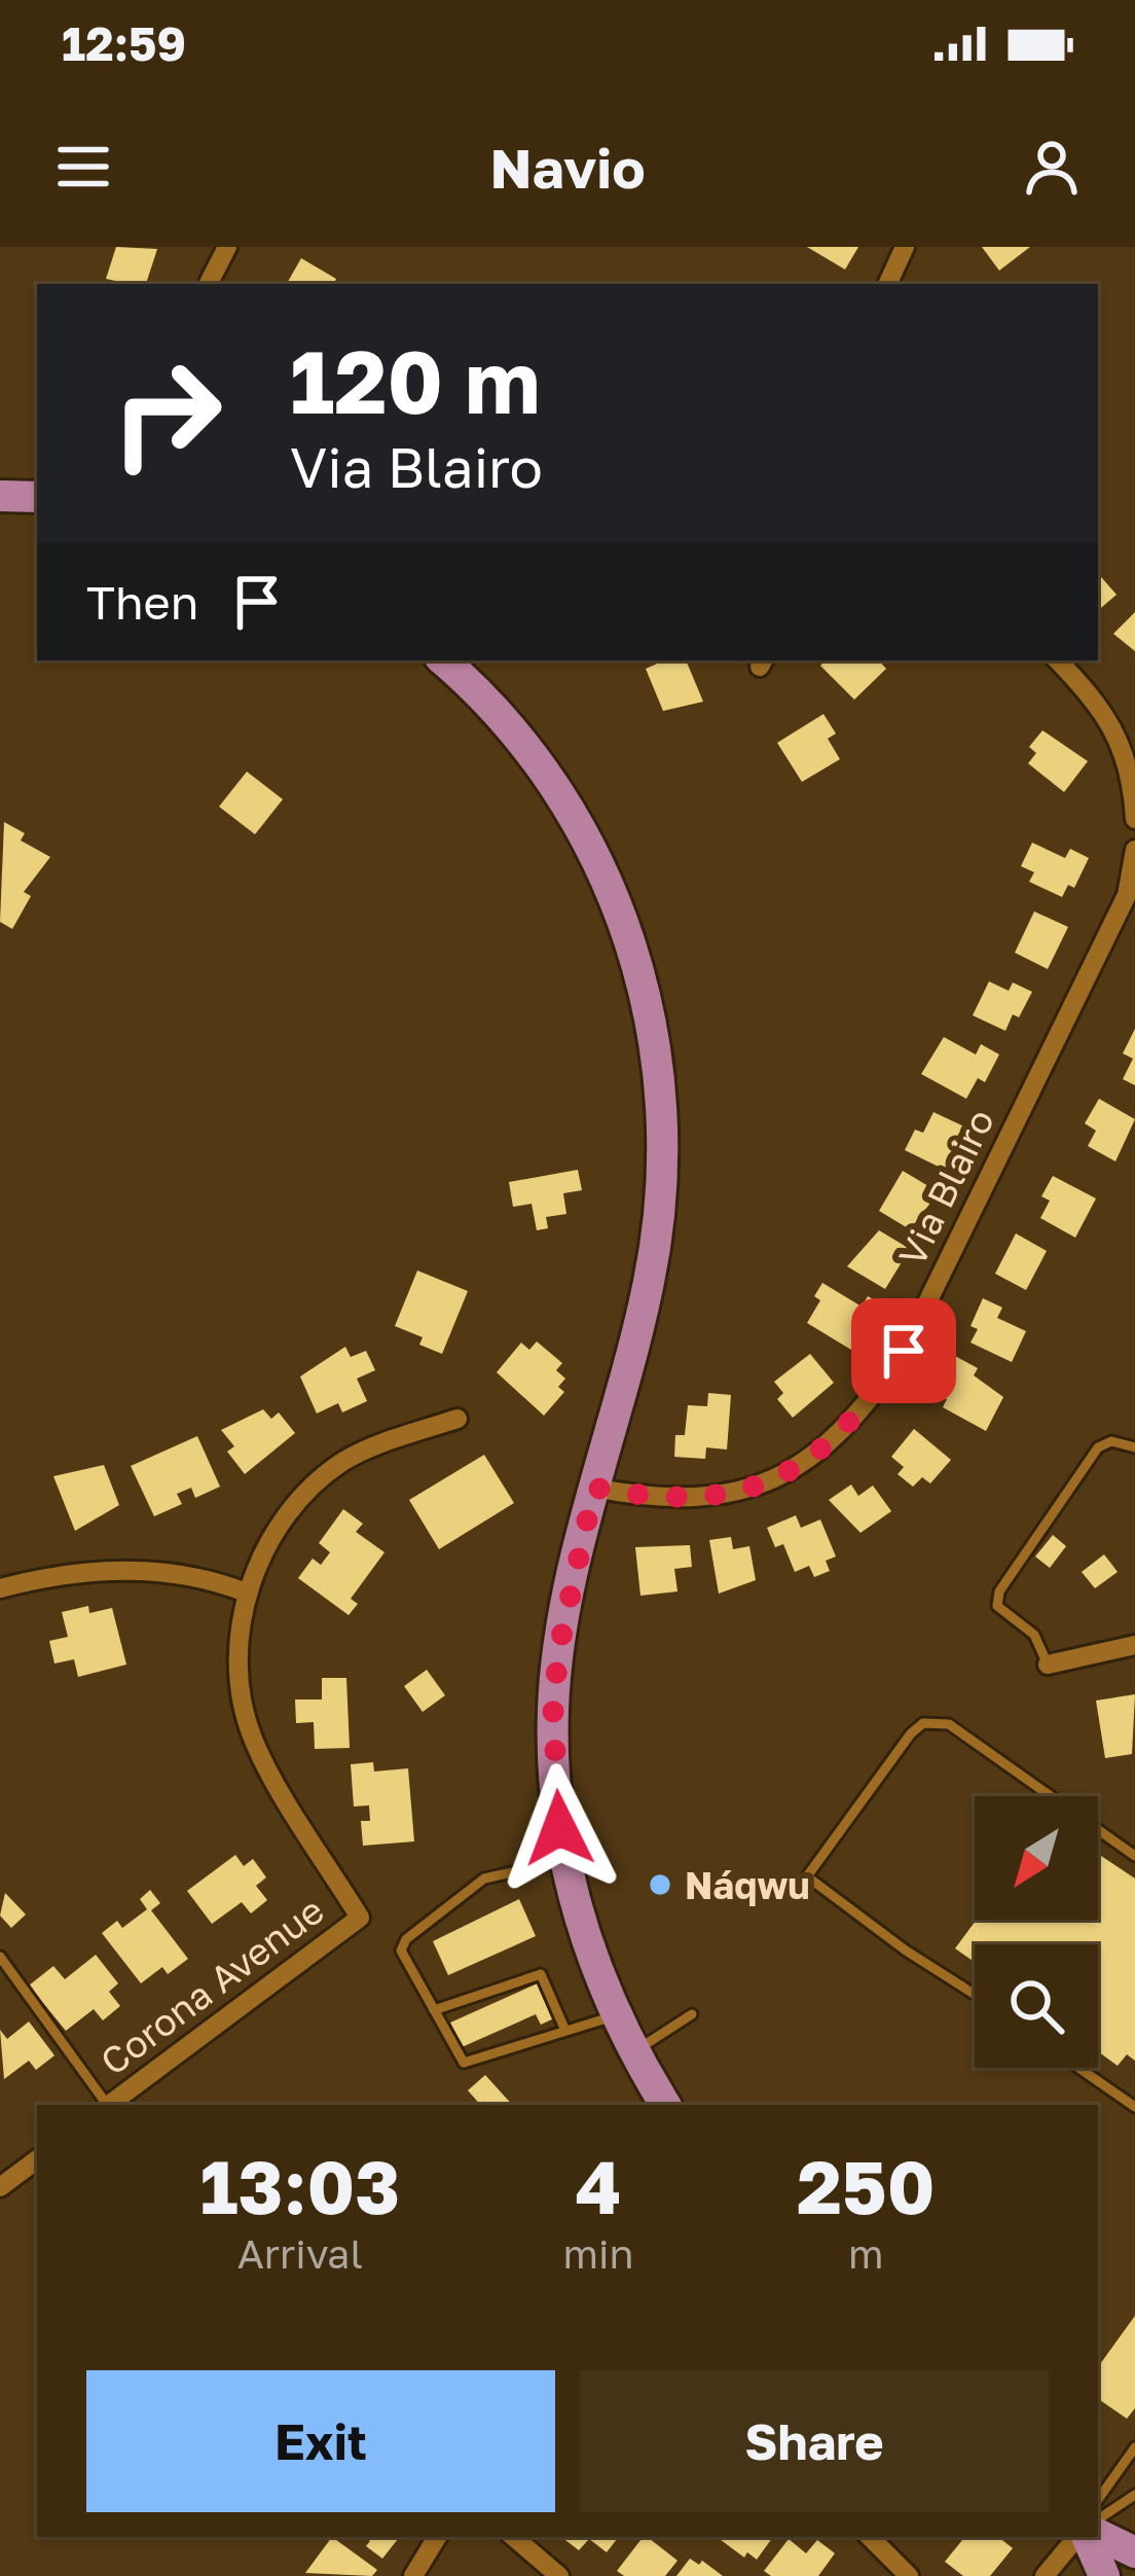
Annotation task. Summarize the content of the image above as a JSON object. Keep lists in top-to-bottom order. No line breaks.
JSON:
{"streets":{"street":["Via Blairo","Corona Avenue"]},"places":["Náqwu"],"north":"bottom left","page":{"status":"12:59","header":"Navio","turn":["120 m","Via Blairo"],"then":"Then","eta":["13:03","Arrival","4","min","250","m"],"buttons":["Exit","Share"]}}
